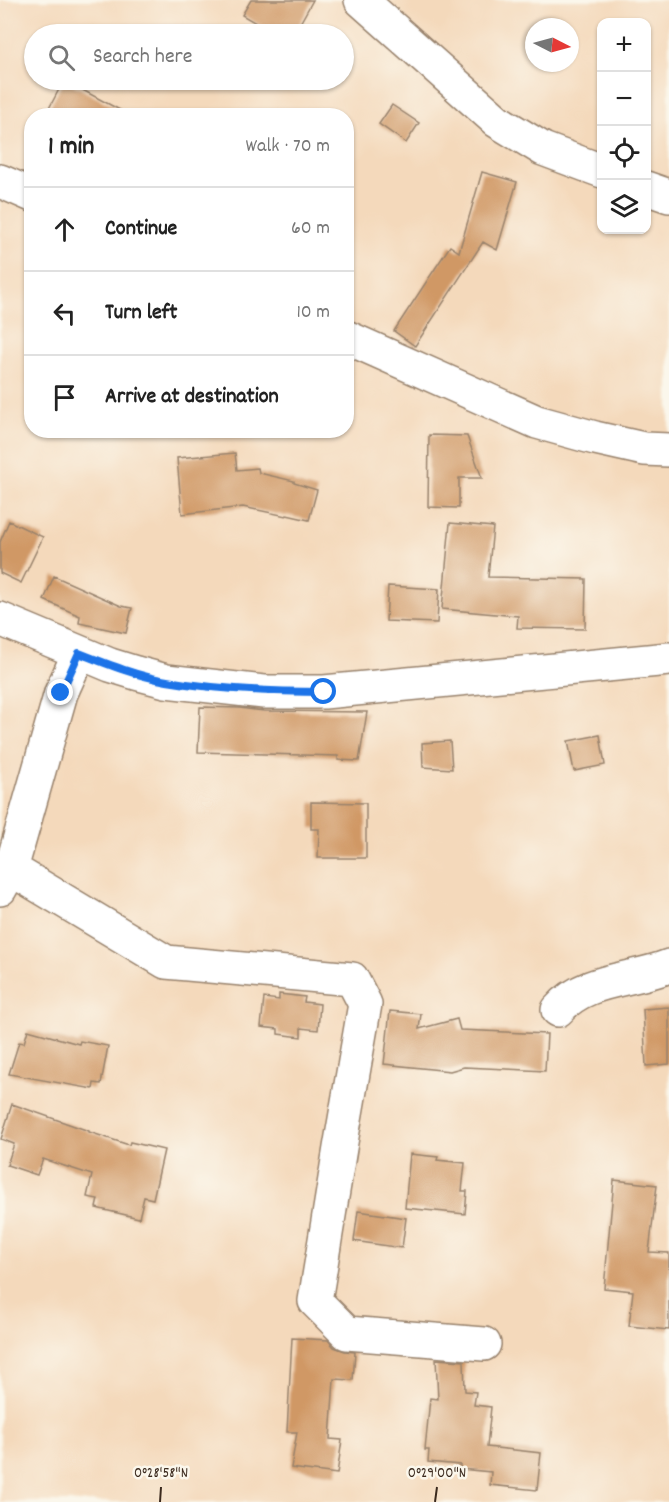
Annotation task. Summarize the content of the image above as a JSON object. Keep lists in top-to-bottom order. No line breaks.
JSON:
{"north":"right","page":{"map_buttons":["+","−"],"search":"Search here","heading":["1 min","Walk · 70 m"],"list":[["Continue","60 m"],["Turn left","10 m"],"Arrive at destination"]},"coordinates":["0°28'58\"N","0°29'00\"N"]}
